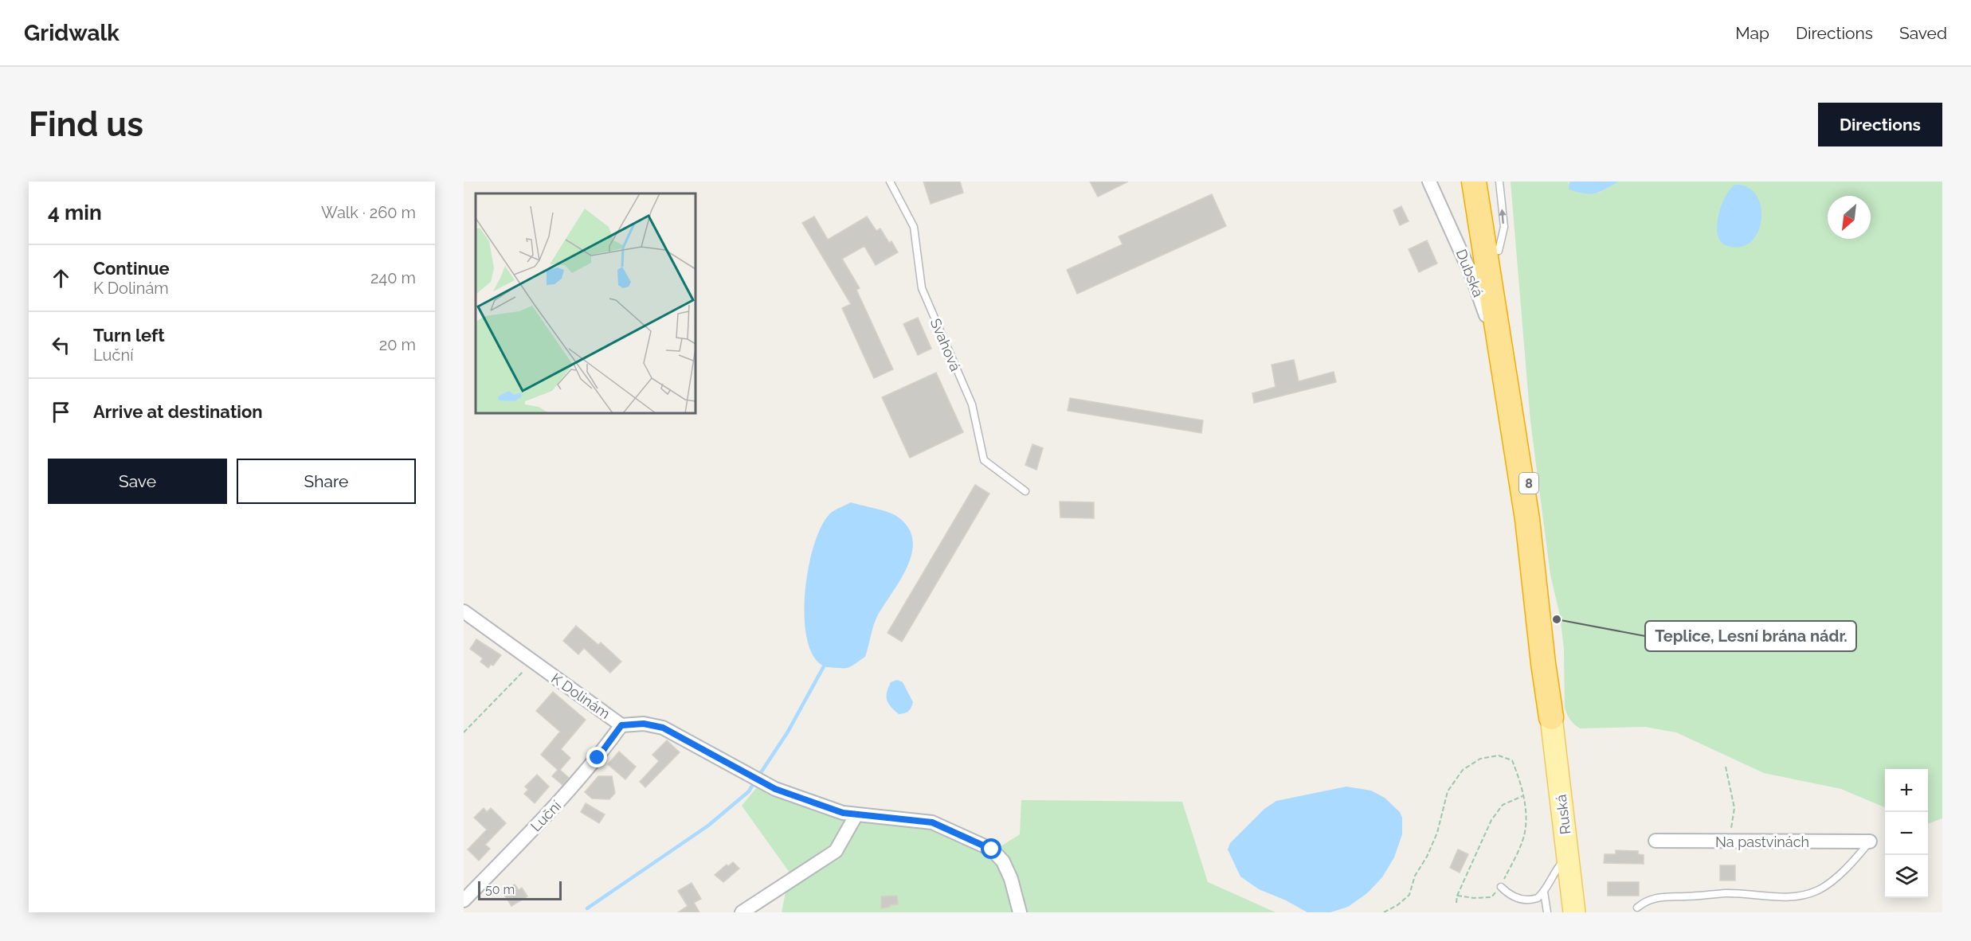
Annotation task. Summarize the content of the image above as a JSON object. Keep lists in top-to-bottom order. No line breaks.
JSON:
{"streets":{"highway":["8"],"main road":["Ruská"],"street":["Dubská","K Dolinám","Luční","Na pastvinách"],"lane":["Svahová"]},"crossings":[["Dubská","8"],["8","Ruská"],["K Dolinám","Luční"]],"places":["Teplice, Lesní brána nádr."],"scale_bar":"50 m","north":"bottom left","page":{"header":"Gridwalk","nav":["Map","Directions","Saved"],"buttons":["Directions",["Save","Share"]],"title":"Find us","heading":["4 min","Walk · 260 m"],"list":[["Continue","K Dolinám","240 m"],["Turn left","Luční","20 m"],"Arrive at destination"],"map_buttons":["+","−"],"scale":"50 m"}}
